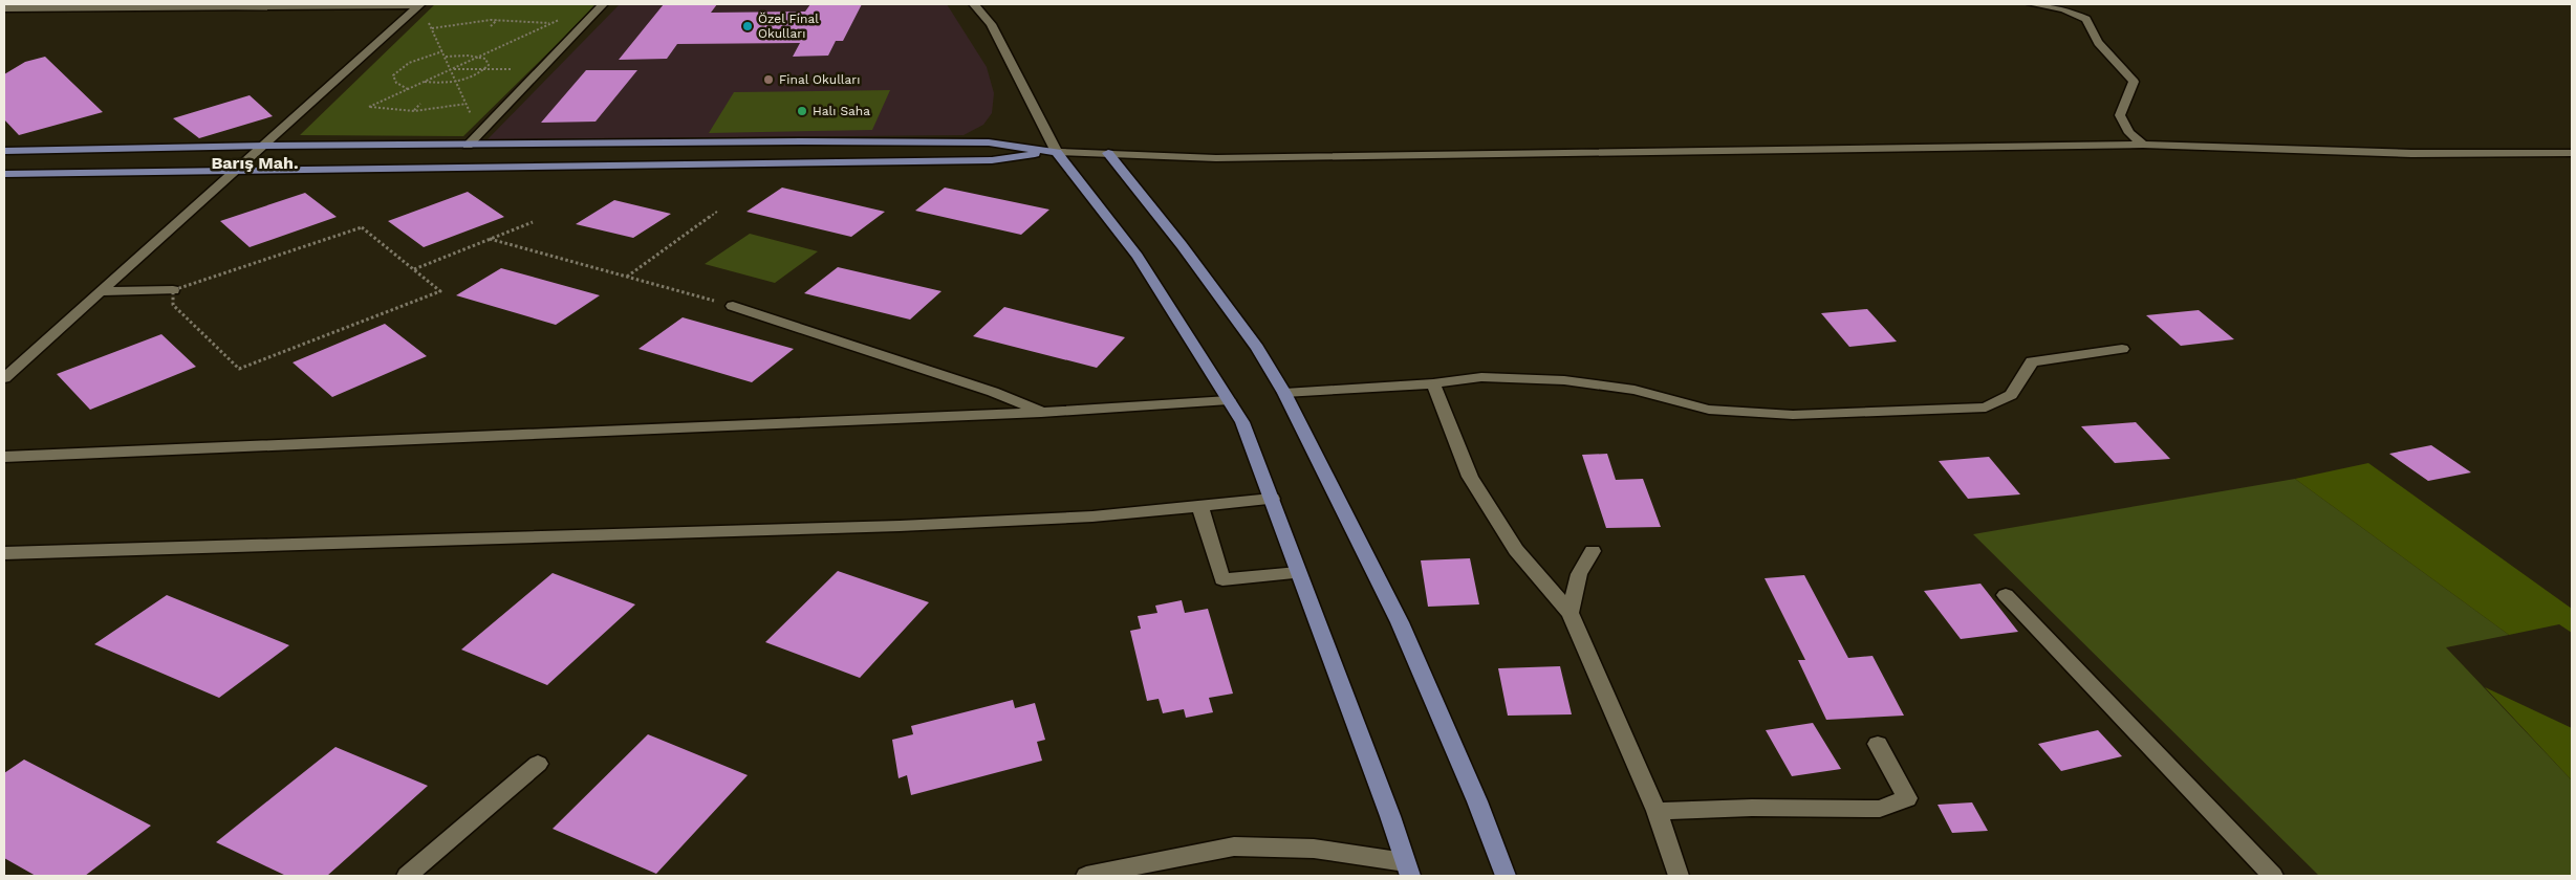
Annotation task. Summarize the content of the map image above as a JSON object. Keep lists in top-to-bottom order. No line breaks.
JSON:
{"districts":["Barış Mah."],"places":["Özel Final Okulları","Final Okulları","Halı Saha"]}
